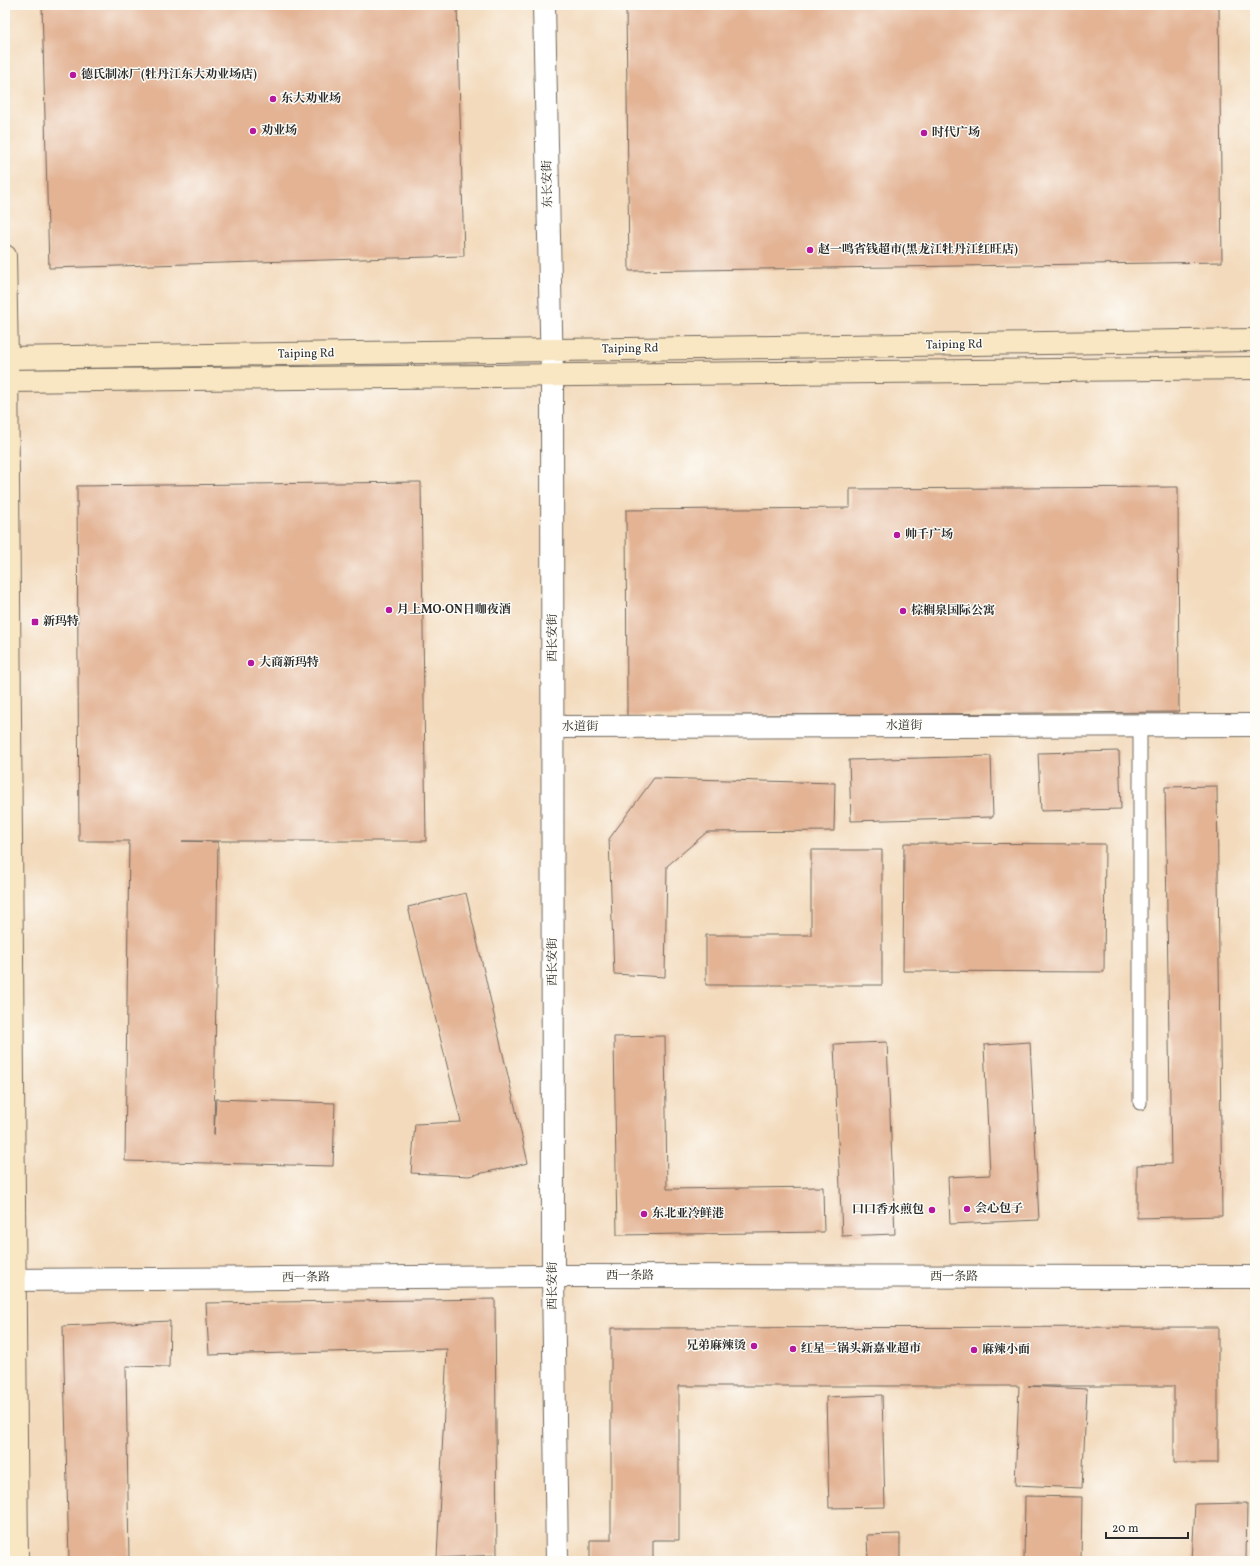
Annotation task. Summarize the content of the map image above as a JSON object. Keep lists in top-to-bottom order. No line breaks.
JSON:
{"streets":{"main road":["Taiping Rd"],"street":["东长安街","西长安街","水道街","西一条路"]},"crossings":[["东长安街","Taiping Rd"],["东长安街","西长安街"],["Taiping Rd","西长安街"],["西长安街","水道街"],["西长安街","西一条路"]],"places":{"other":["德氏制冰厂(牡丹江东大劝业场店)","东大劝业场","劝业场","时代广场","赵一鸣省钱超市(黑龙江牡丹江红旺店)","帅千广场","月上MO·ON日咖夜酒","棕榈泉国际公寓","大商新玛特","会心包子","口口香水煎包","东北亚冷鲜港","兄弟麻辣烫","红星二锅头新嘉业超市","麻辣小面"],"transit":["新玛特"]},"scale_bar":"20 m"}
